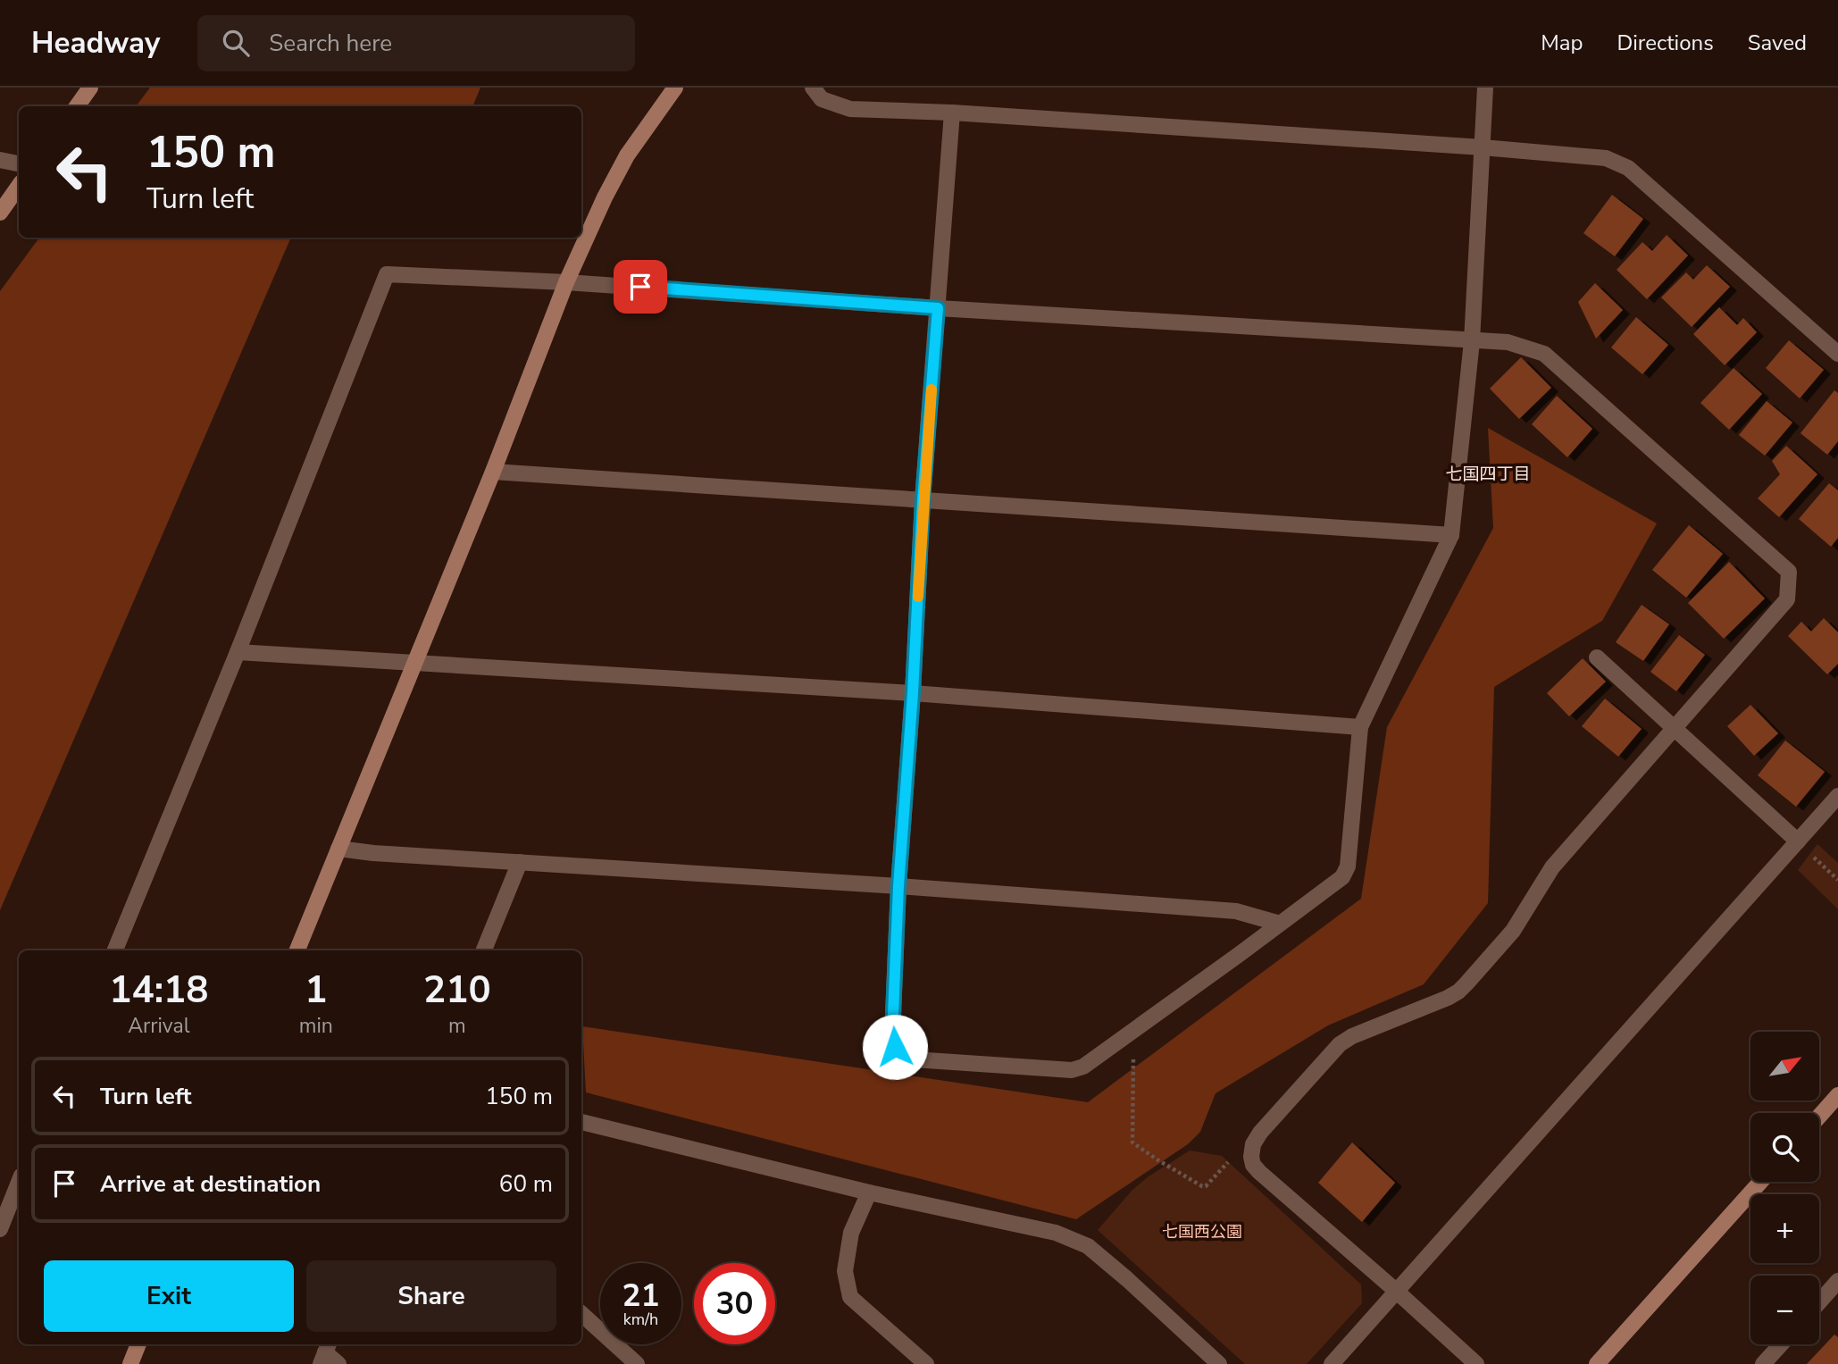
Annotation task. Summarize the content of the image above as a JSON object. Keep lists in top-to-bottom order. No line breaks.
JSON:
{"districts":["七国四丁目"],"parks":["七国西公園"],"north":"top right","page":{"header":"Headway","search":"Search here","nav":["Map","Directions","Saved"],"turn":["150 m","Turn left"],"eta":["14:18","Arrival","1","min","210","m"],"map_buttons":["+","−"],"list":[{"name":"Turn left","value":"150 m"},{"name":"Arrive at destination","value":"60 m"}],"buttons":["Exit","Share"],"speed":"21 km/h","limit":"30"}}
